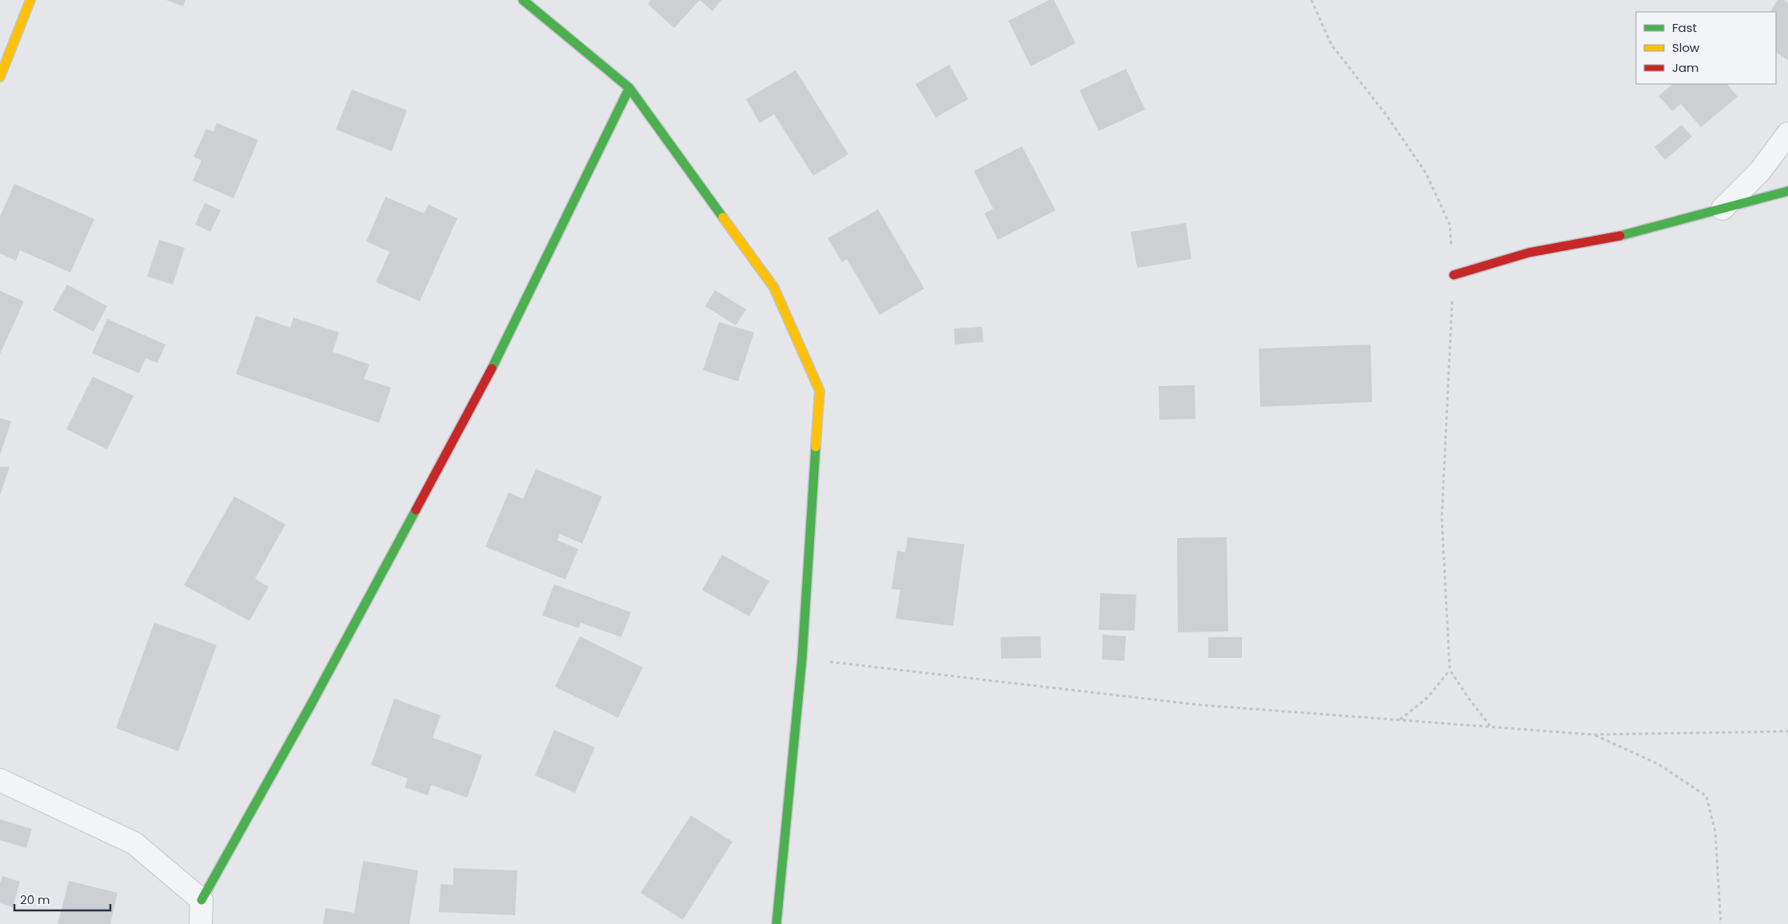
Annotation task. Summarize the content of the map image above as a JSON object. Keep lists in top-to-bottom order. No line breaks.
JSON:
{"legend":["Fast","Slow","Jam"],"scale_bar":"20 m"}
